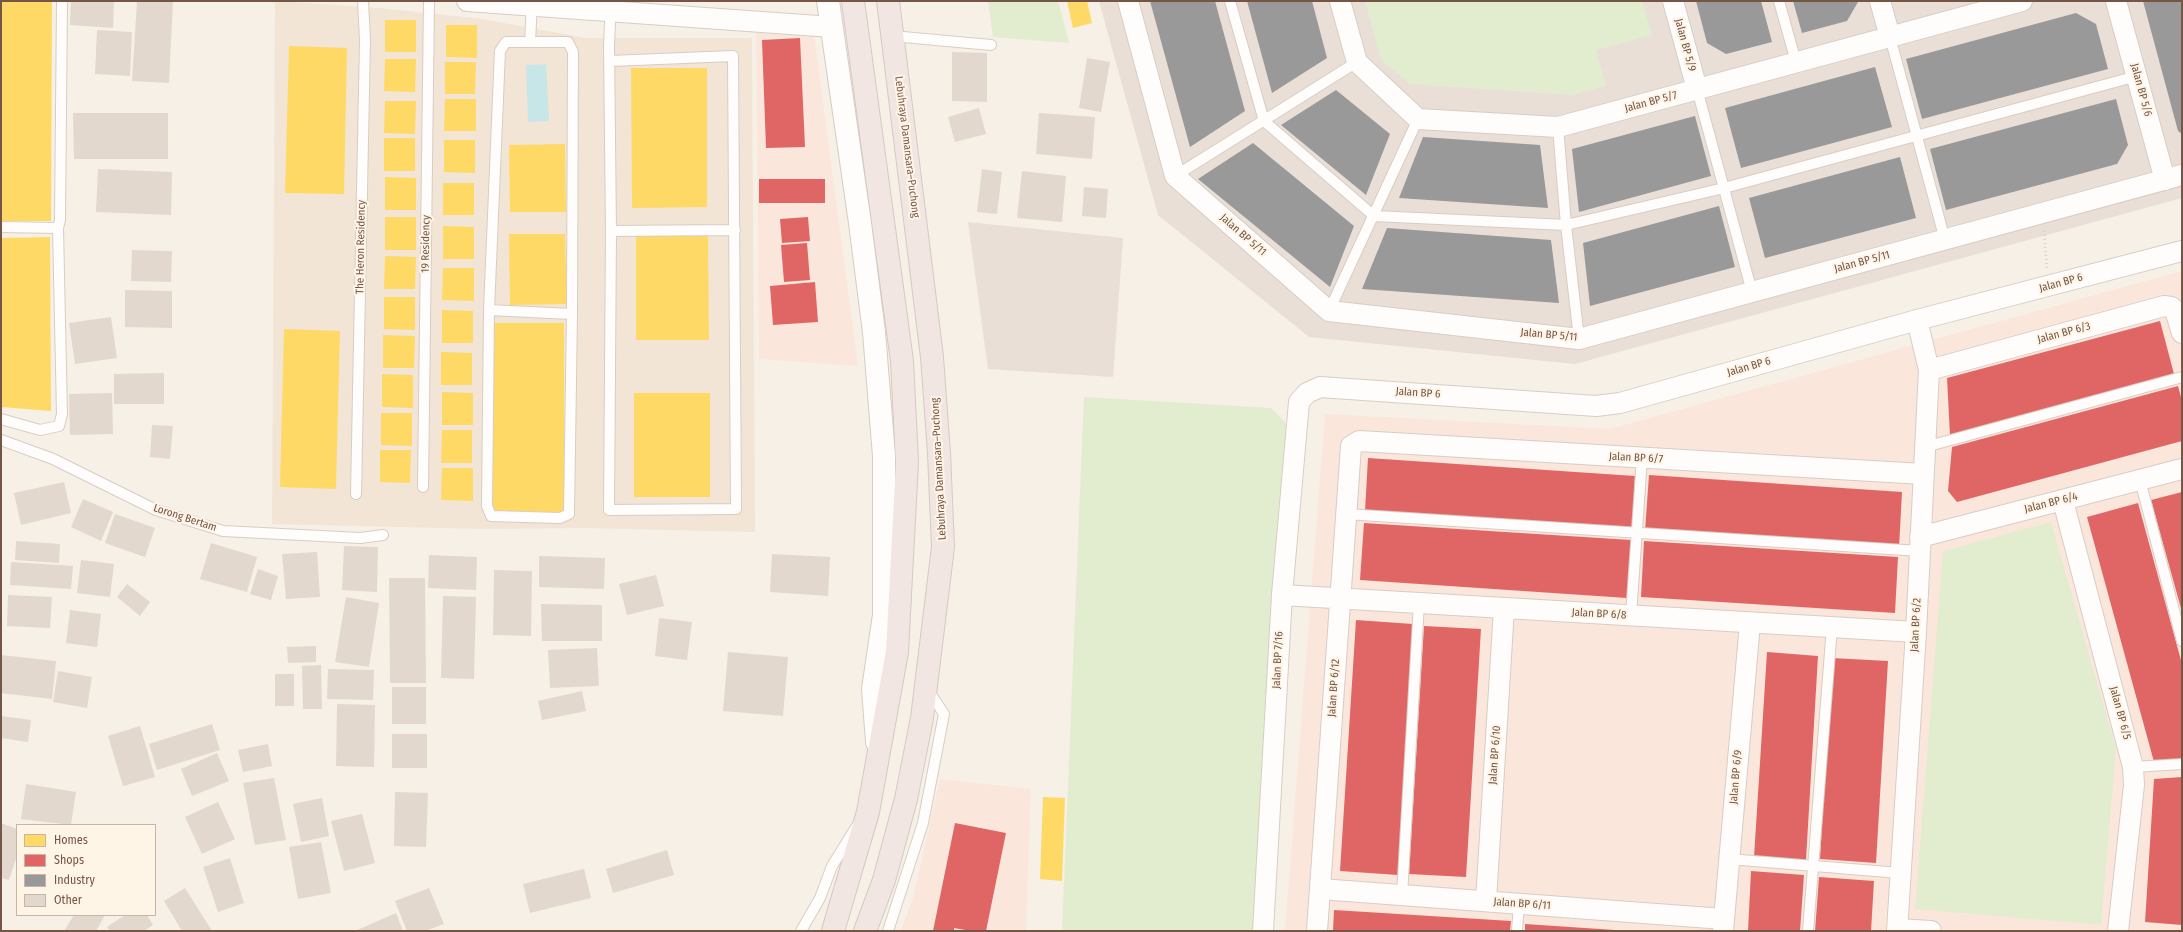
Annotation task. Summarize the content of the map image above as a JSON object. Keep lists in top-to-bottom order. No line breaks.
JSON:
{"streets":{"highway":["Lebuhraya Damansara–Puchong"],"street":["Jalan BP 5/9","Jalan BP 5/6","Jalan BP 5/7","Jalan BP 5/11","Jalan BP 6","Jalan BP 6/3","Jalan BP 6/7","Jalan BP 6/4","Jalan BP 6/8","Jalan BP 6/2","Jalan BP 7/16","Jalan BP 6/12","Jalan BP 6/5","Jalan BP 6/10","Jalan BP 6/9","Jalan BP 6/11"],"lane":["19 Residency","The Heron Residency","Lorong Bertam"]},"crossings":[["Jalan BP 5/9","Jalan BP 5/7"],["Jalan BP 5/6","Jalan BP 5/11"],["Jalan BP 6","Jalan BP 6/2"],["Jalan BP 6","Jalan BP 7/16"],["Jalan BP 6/3","Jalan BP 6/2"],["Jalan BP 6/7","Jalan BP 6/2"],["Jalan BP 6/7","Jalan BP 6/12"],["Jalan BP 6/4","Jalan BP 6/2"],["Jalan BP 6/4","Jalan BP 6/5"],["Jalan BP 6/8","Jalan BP 6/2"],["Jalan BP 6/8","Jalan BP 7/16"],["Jalan BP 6/8","Jalan BP 6/12"],["Jalan BP 6/8","Jalan BP 6/10"],["Jalan BP 6/8","Jalan BP 6/9"],["Jalan BP 6/12","Jalan BP 6/11"],["Jalan BP 6/10","Jalan BP 6/11"],["Jalan BP 6/9","Jalan BP 6/11"]],"legend":["Homes","Shops","Industry","Other"]}
